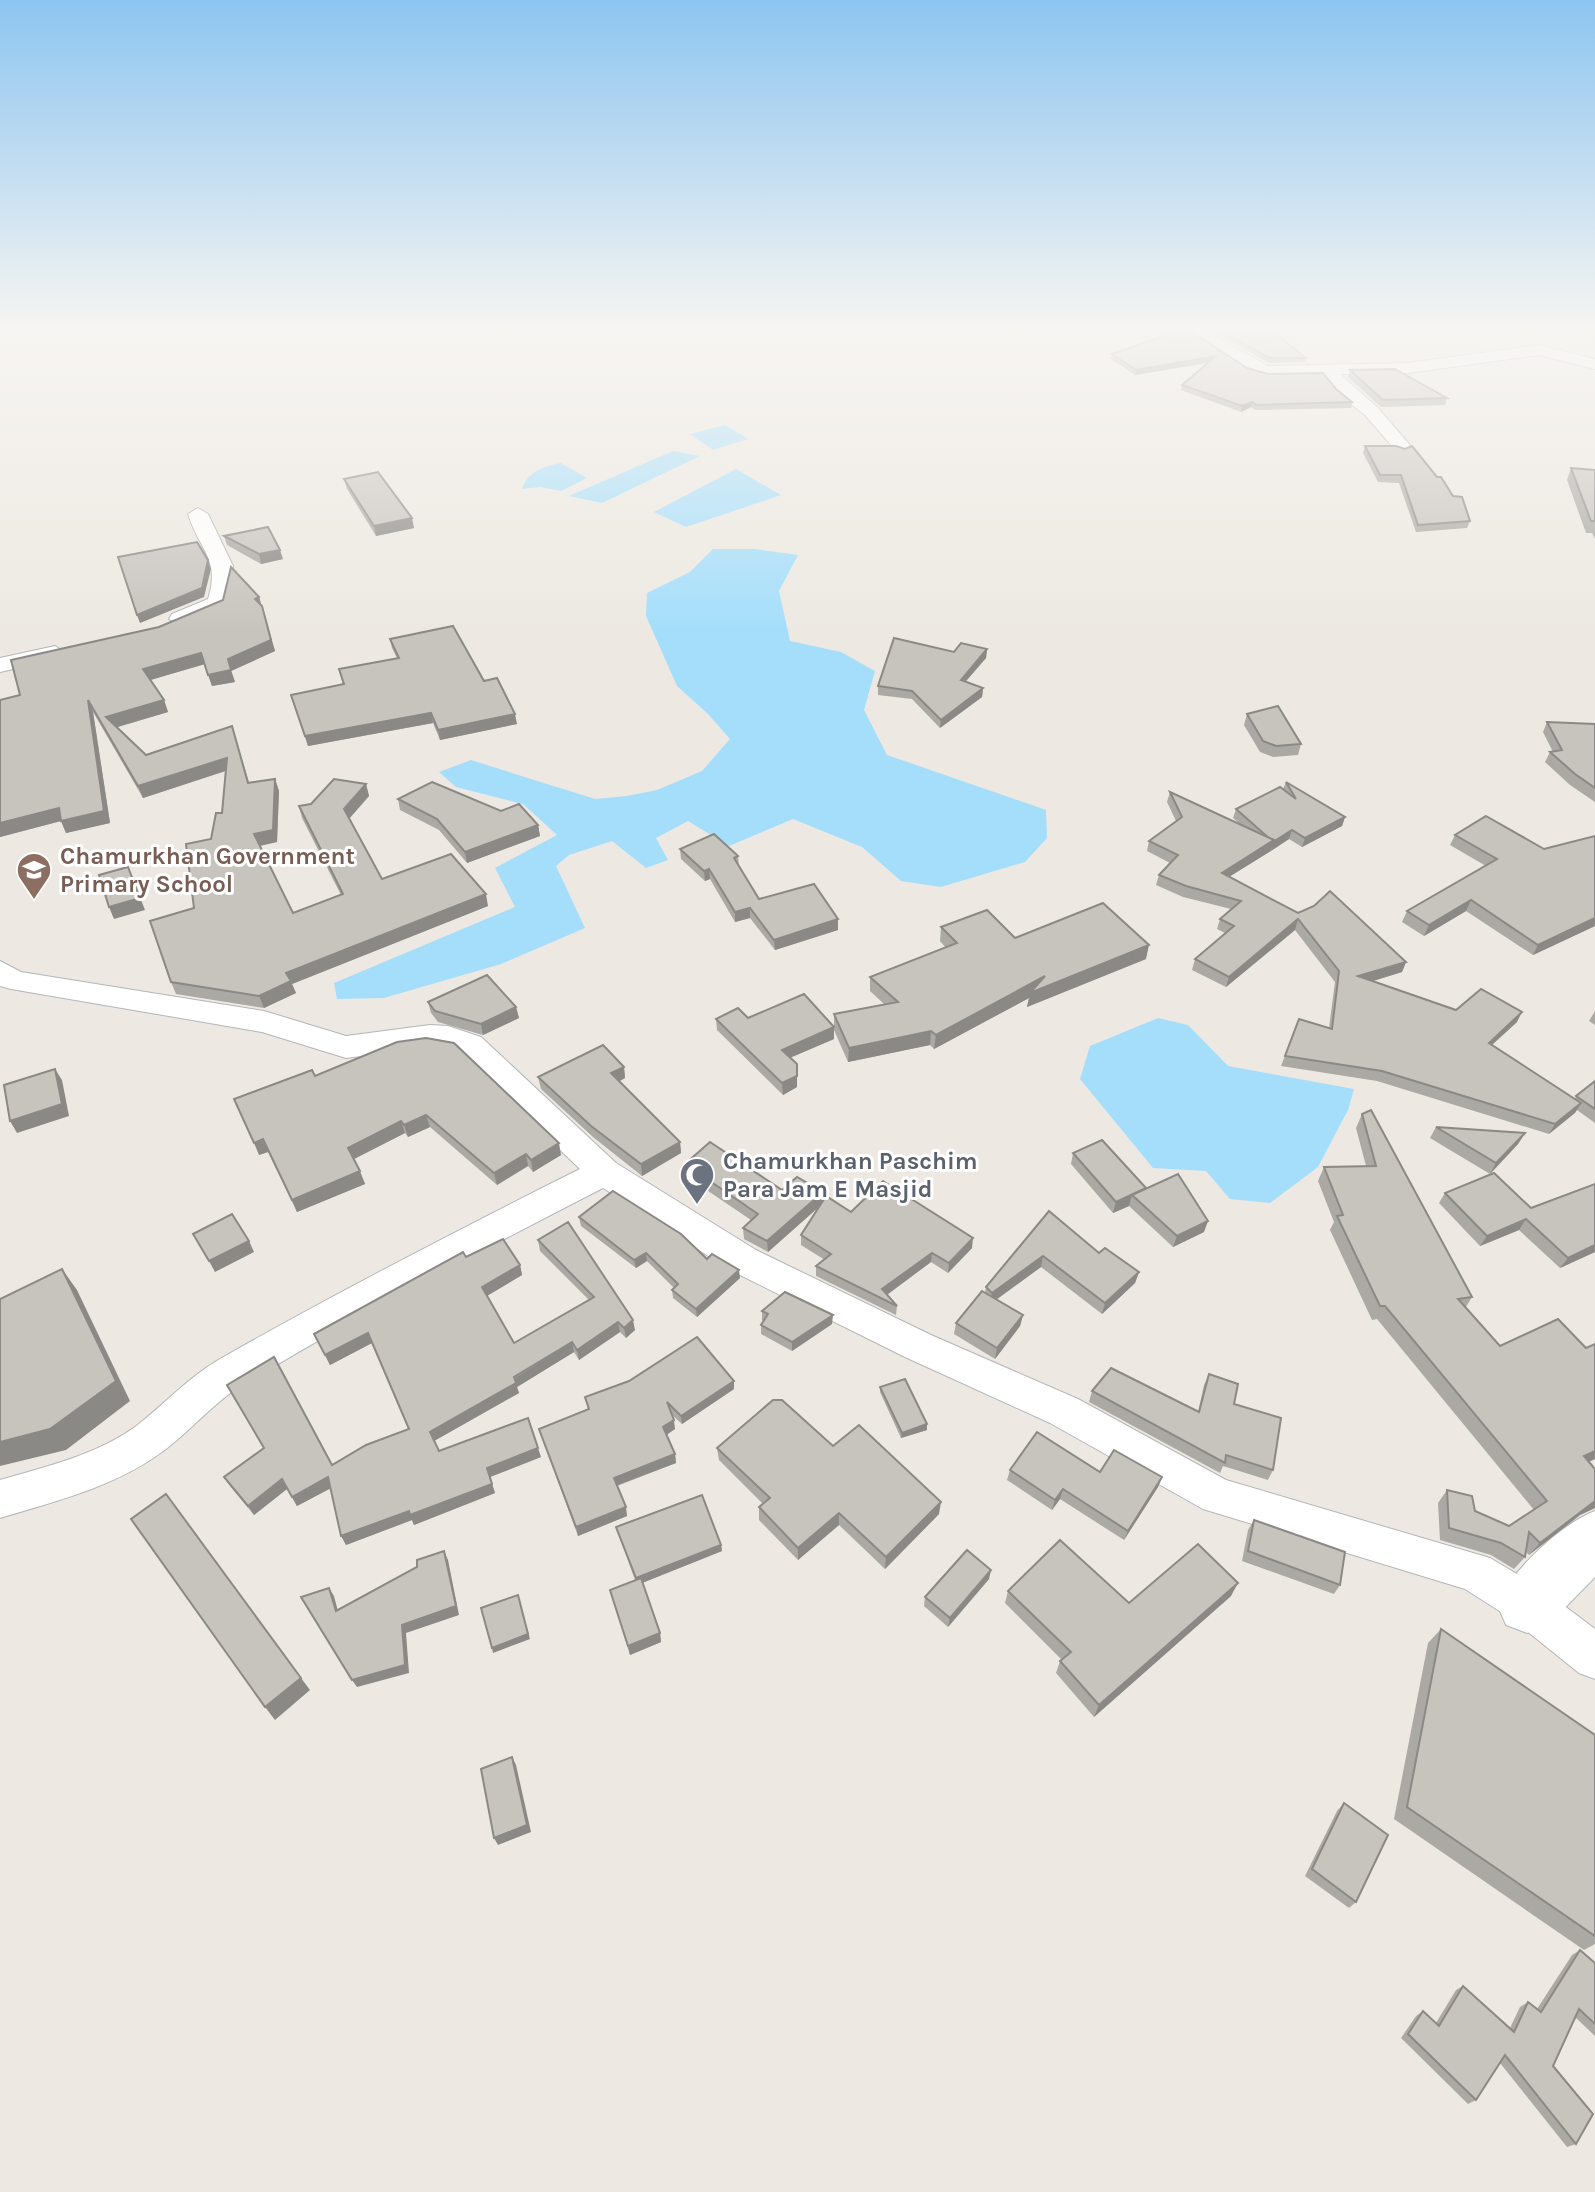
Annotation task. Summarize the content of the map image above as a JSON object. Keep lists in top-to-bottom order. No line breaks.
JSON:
{"places":{"school or university":["Chamurkhan Government Primary School"],"mosque":["Chamurkhan Paschim Para Jam E Masjid"]}}
